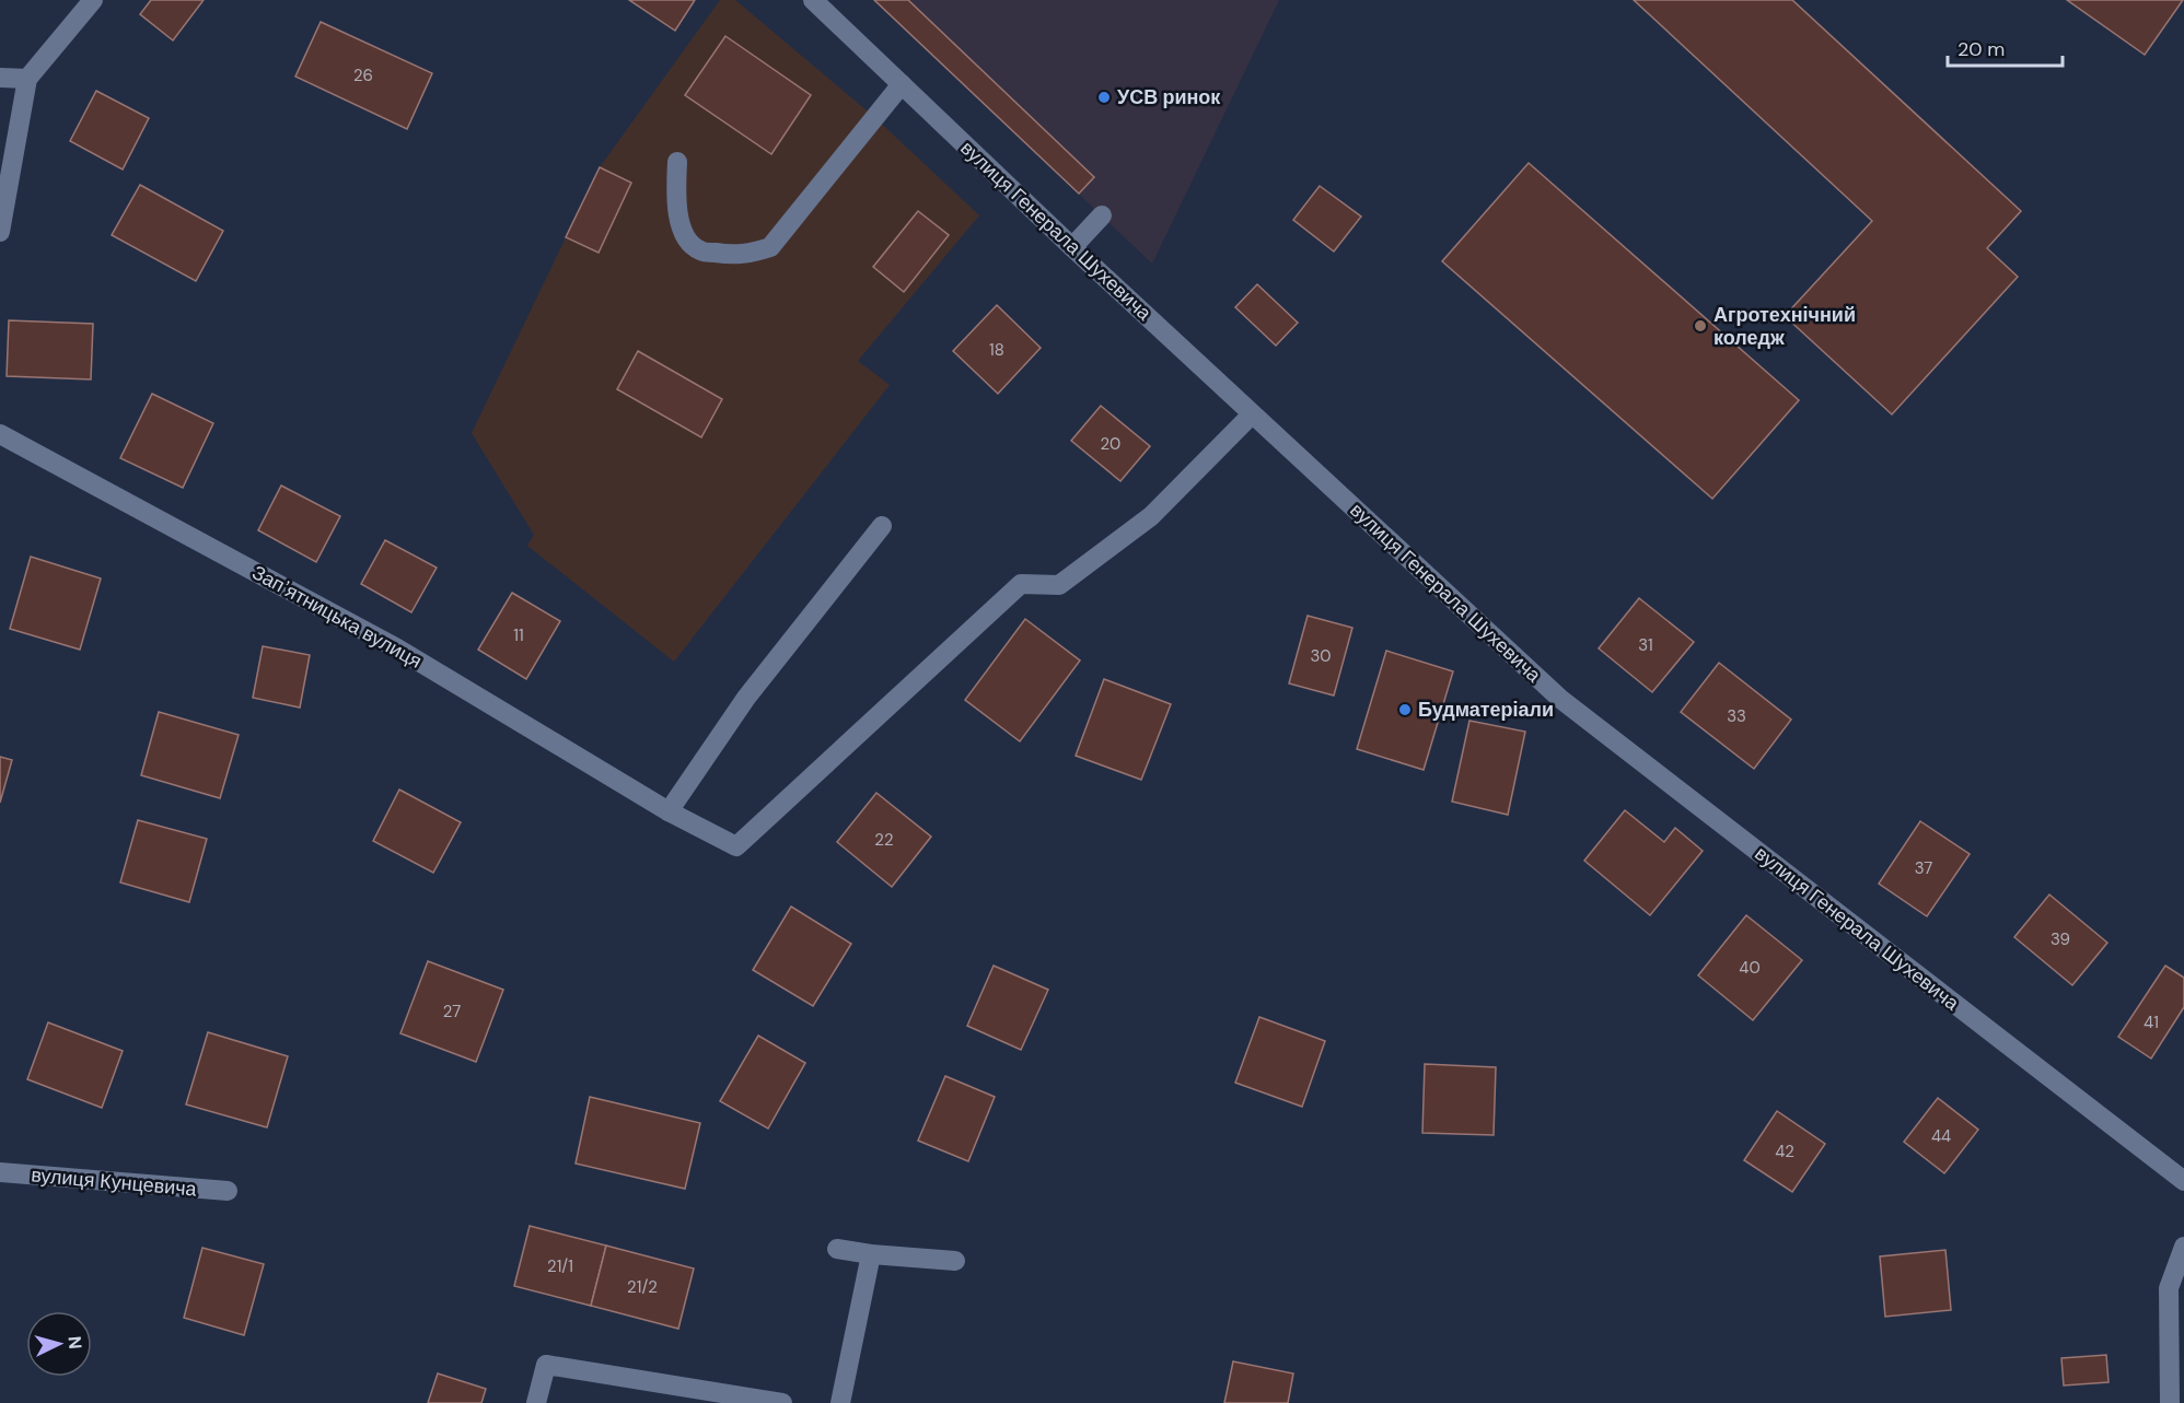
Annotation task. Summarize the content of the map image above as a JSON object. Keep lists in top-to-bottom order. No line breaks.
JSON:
{"streets":{"street":["вулиця Генерала Шухевича","Запʼятницька вулиця","вулиця Кунцевича"]},"crossings":[["вулиця Генерала Шухевича","Запʼятницька вулиця"]],"places":["УСВ ринок","Агротехнічний коледж","Будматеріали"],"house_numbers":["26","18","20","11","31","30","33","22","37","39","40","27","41","44","42","21/1","21/2"],"scale_bar":"20 m","north":"right"}
